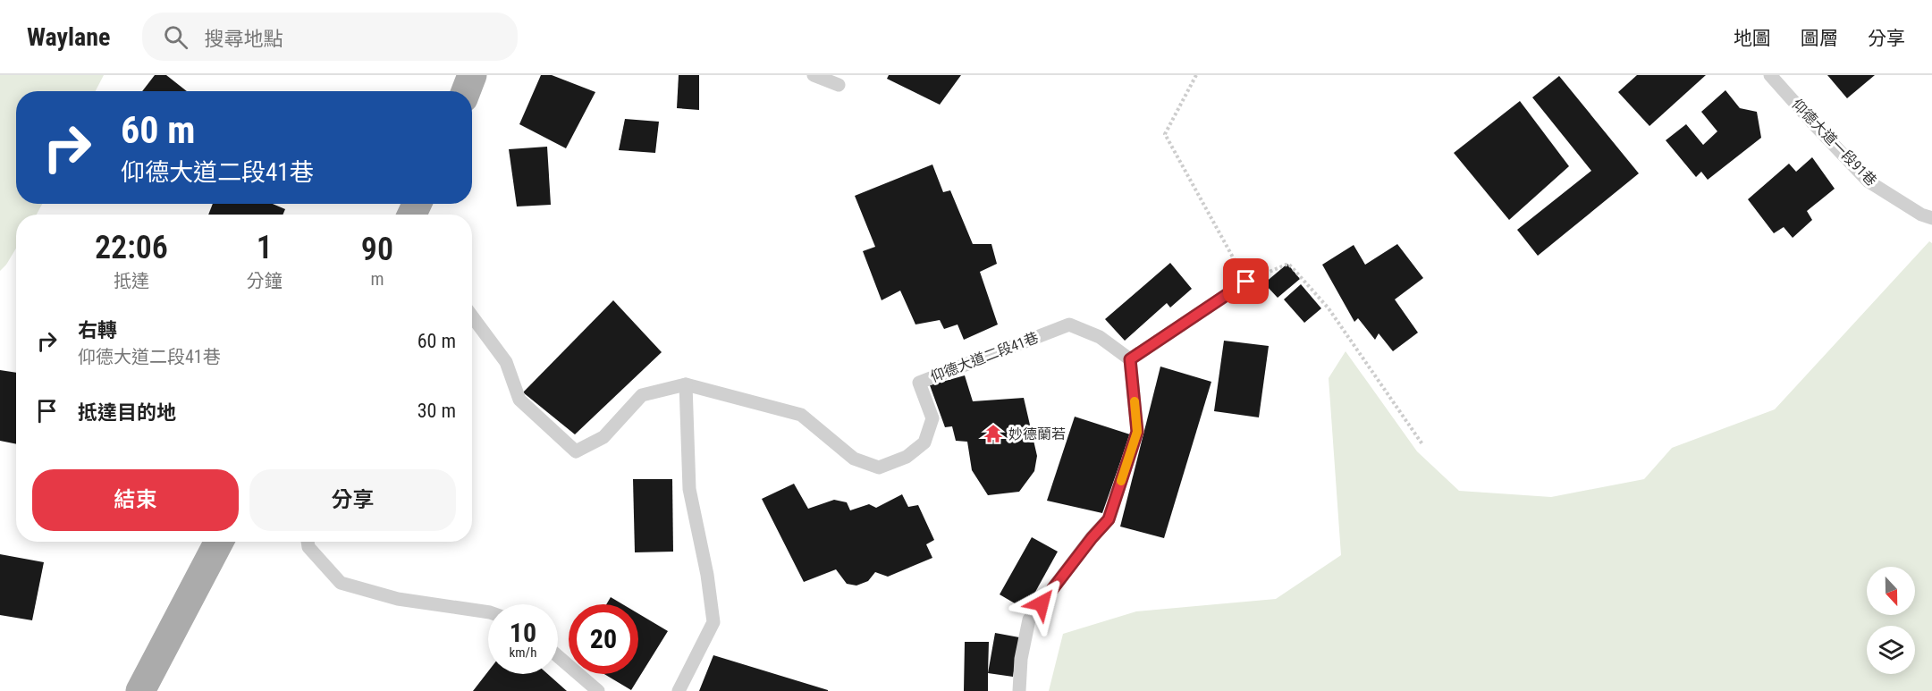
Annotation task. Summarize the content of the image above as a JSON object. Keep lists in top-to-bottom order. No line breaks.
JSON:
{"streets":{"lane":["仰德大道一段91巷","仰德大道二段41巷"]},"places":{"temple":["妙德蘭若"]},"north":"bottom","page":{"header":"Waylane","search":"搜尋地點","nav":["地圖","圖層","分享"],"turn":["60 m","仰德大道二段41巷"],"eta":["22:06","抵達","1","分鐘","90","m"],"list":[{"name":"右轉","note":"仰德大道二段41巷","value":"60 m"},{"name":"抵達目的地","value":"30 m"}],"buttons":["結束","分享"],"speed":"10 km/h","limit":"20"}}
